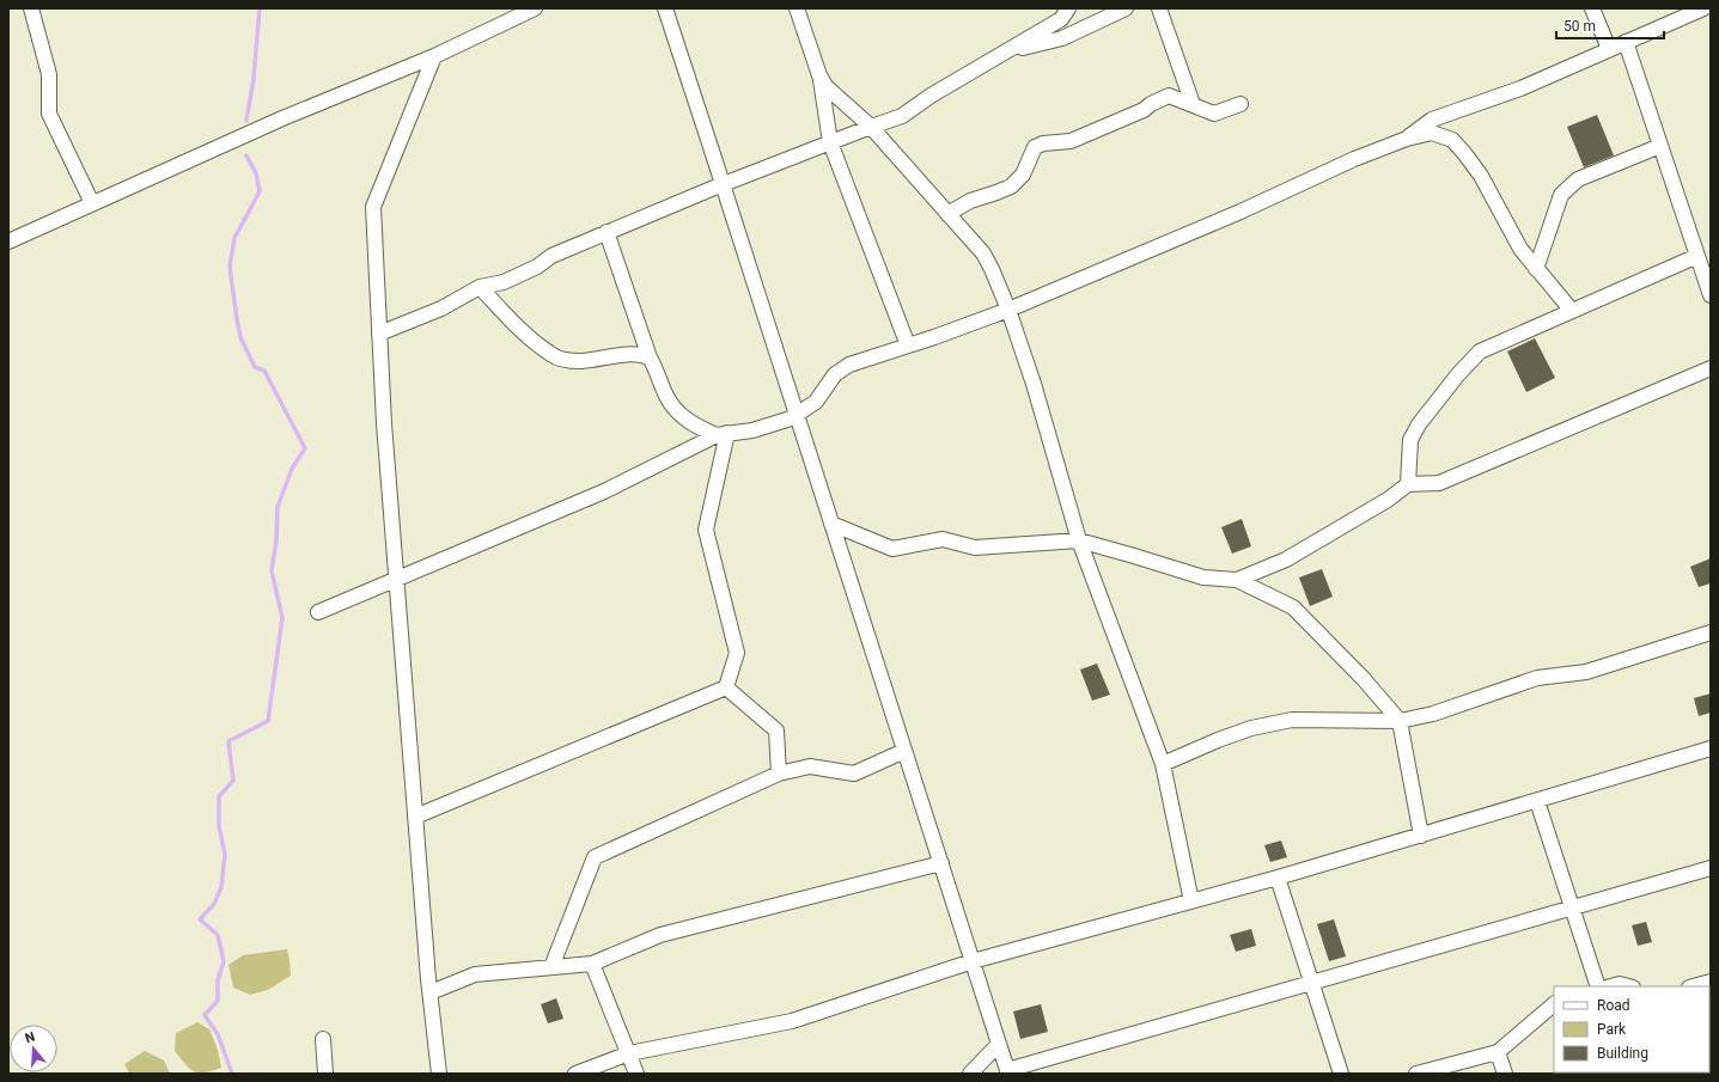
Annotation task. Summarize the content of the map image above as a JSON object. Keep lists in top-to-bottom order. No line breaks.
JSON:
{"legend":["Road","Park","Building"],"scale_bar":"50 m","north":"top"}
